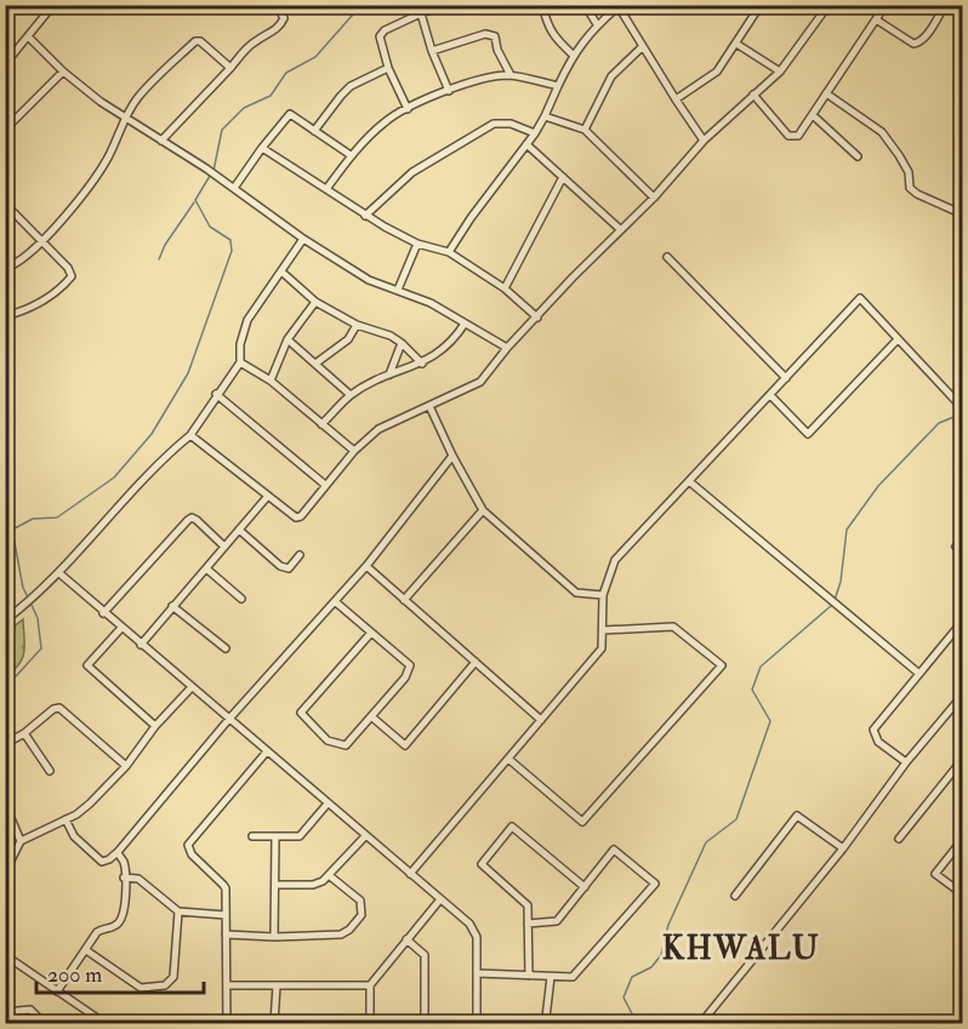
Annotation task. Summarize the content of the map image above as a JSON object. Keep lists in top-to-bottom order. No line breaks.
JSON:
{"districts":["KHWALU"],"scale_bar":"200 m"}
